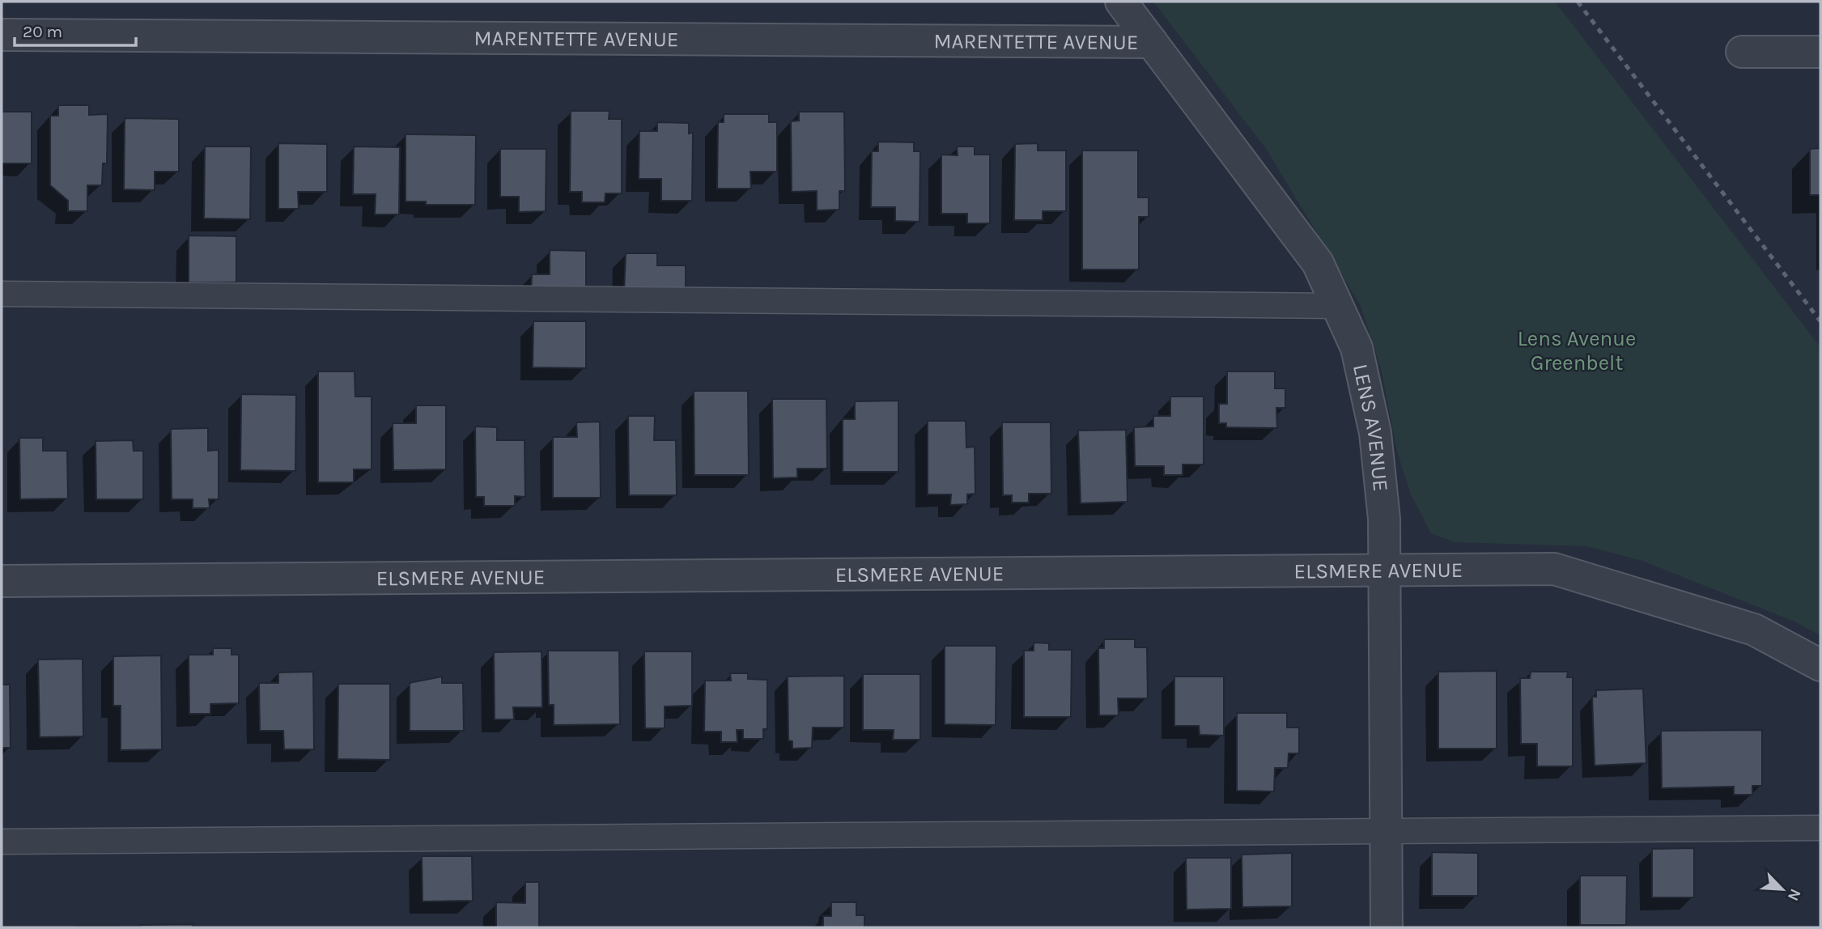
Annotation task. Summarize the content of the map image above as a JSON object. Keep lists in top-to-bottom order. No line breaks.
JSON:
{"streets":{"street":["MARENTETTE AVENUE","LENS AVENUE","ELSMERE AVENUE"]},"crossings":[["MARENTETTE AVENUE","LENS AVENUE"],["LENS AVENUE","ELSMERE AVENUE"]],"parks":["Lens Avenue Greenbelt"],"scale_bar":"20 m","north":"bottom right"}
